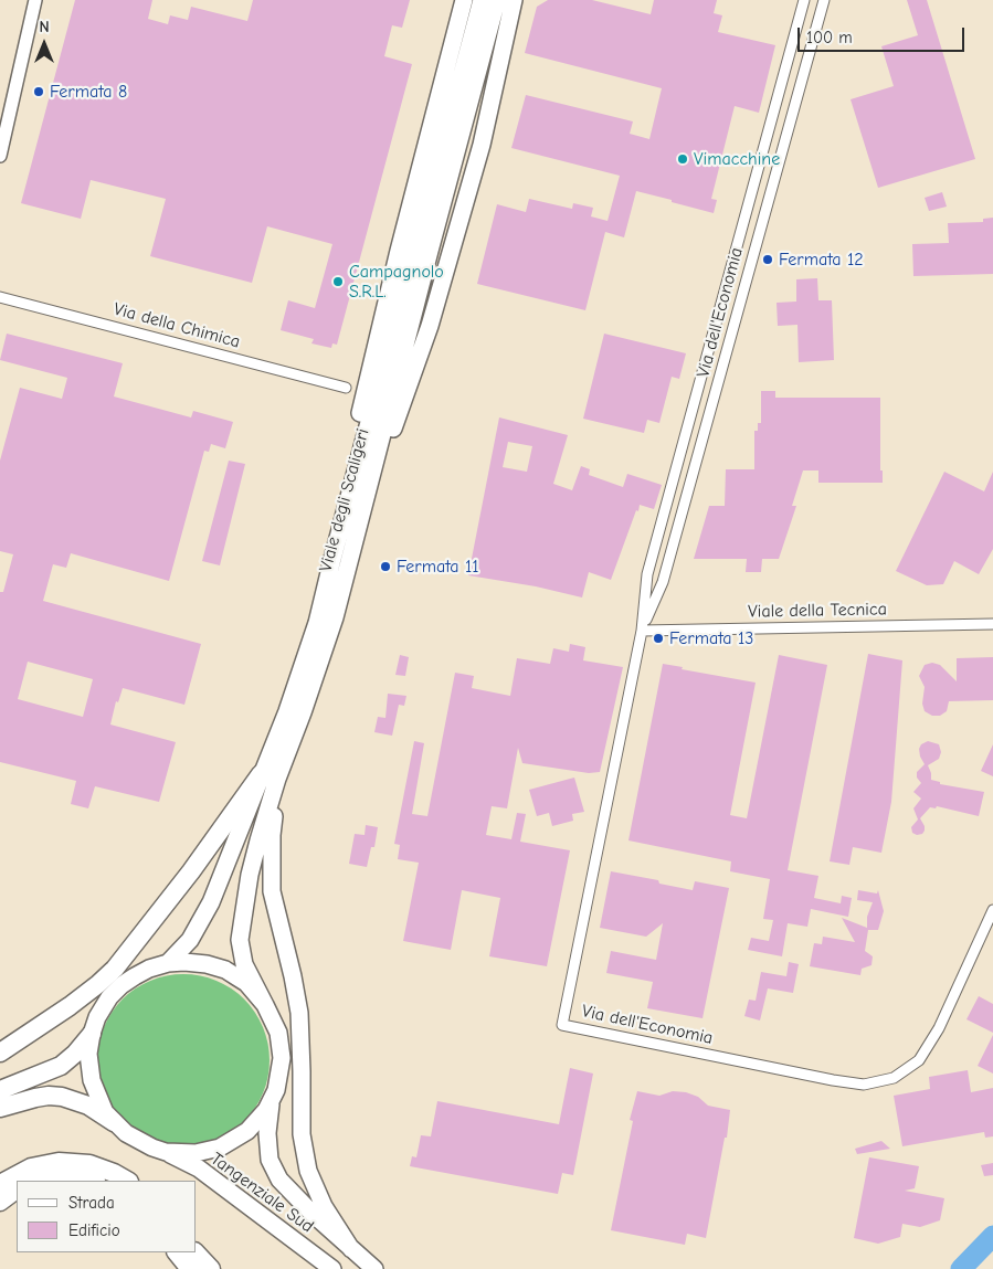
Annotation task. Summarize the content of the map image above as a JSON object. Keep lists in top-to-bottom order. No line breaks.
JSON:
{"streets":{"highway":["Viale degli Scaligeri","Tangenziale Sud"],"street":["Via dell'Economia","Via della Chimica","Viale della Tecnica"]},"crossings":[["Via dell'Economia","Viale della Tecnica"],["Viale degli Scaligeri","Tangenziale Sud"]],"places":["Fermata 8","Vimacchine","Fermata 12","Campagnolo S.R.L.","Fermata 11","Fermata 13"],"legend":["Strada","Edificio"],"scale_bar":"100 m","north":"top"}
